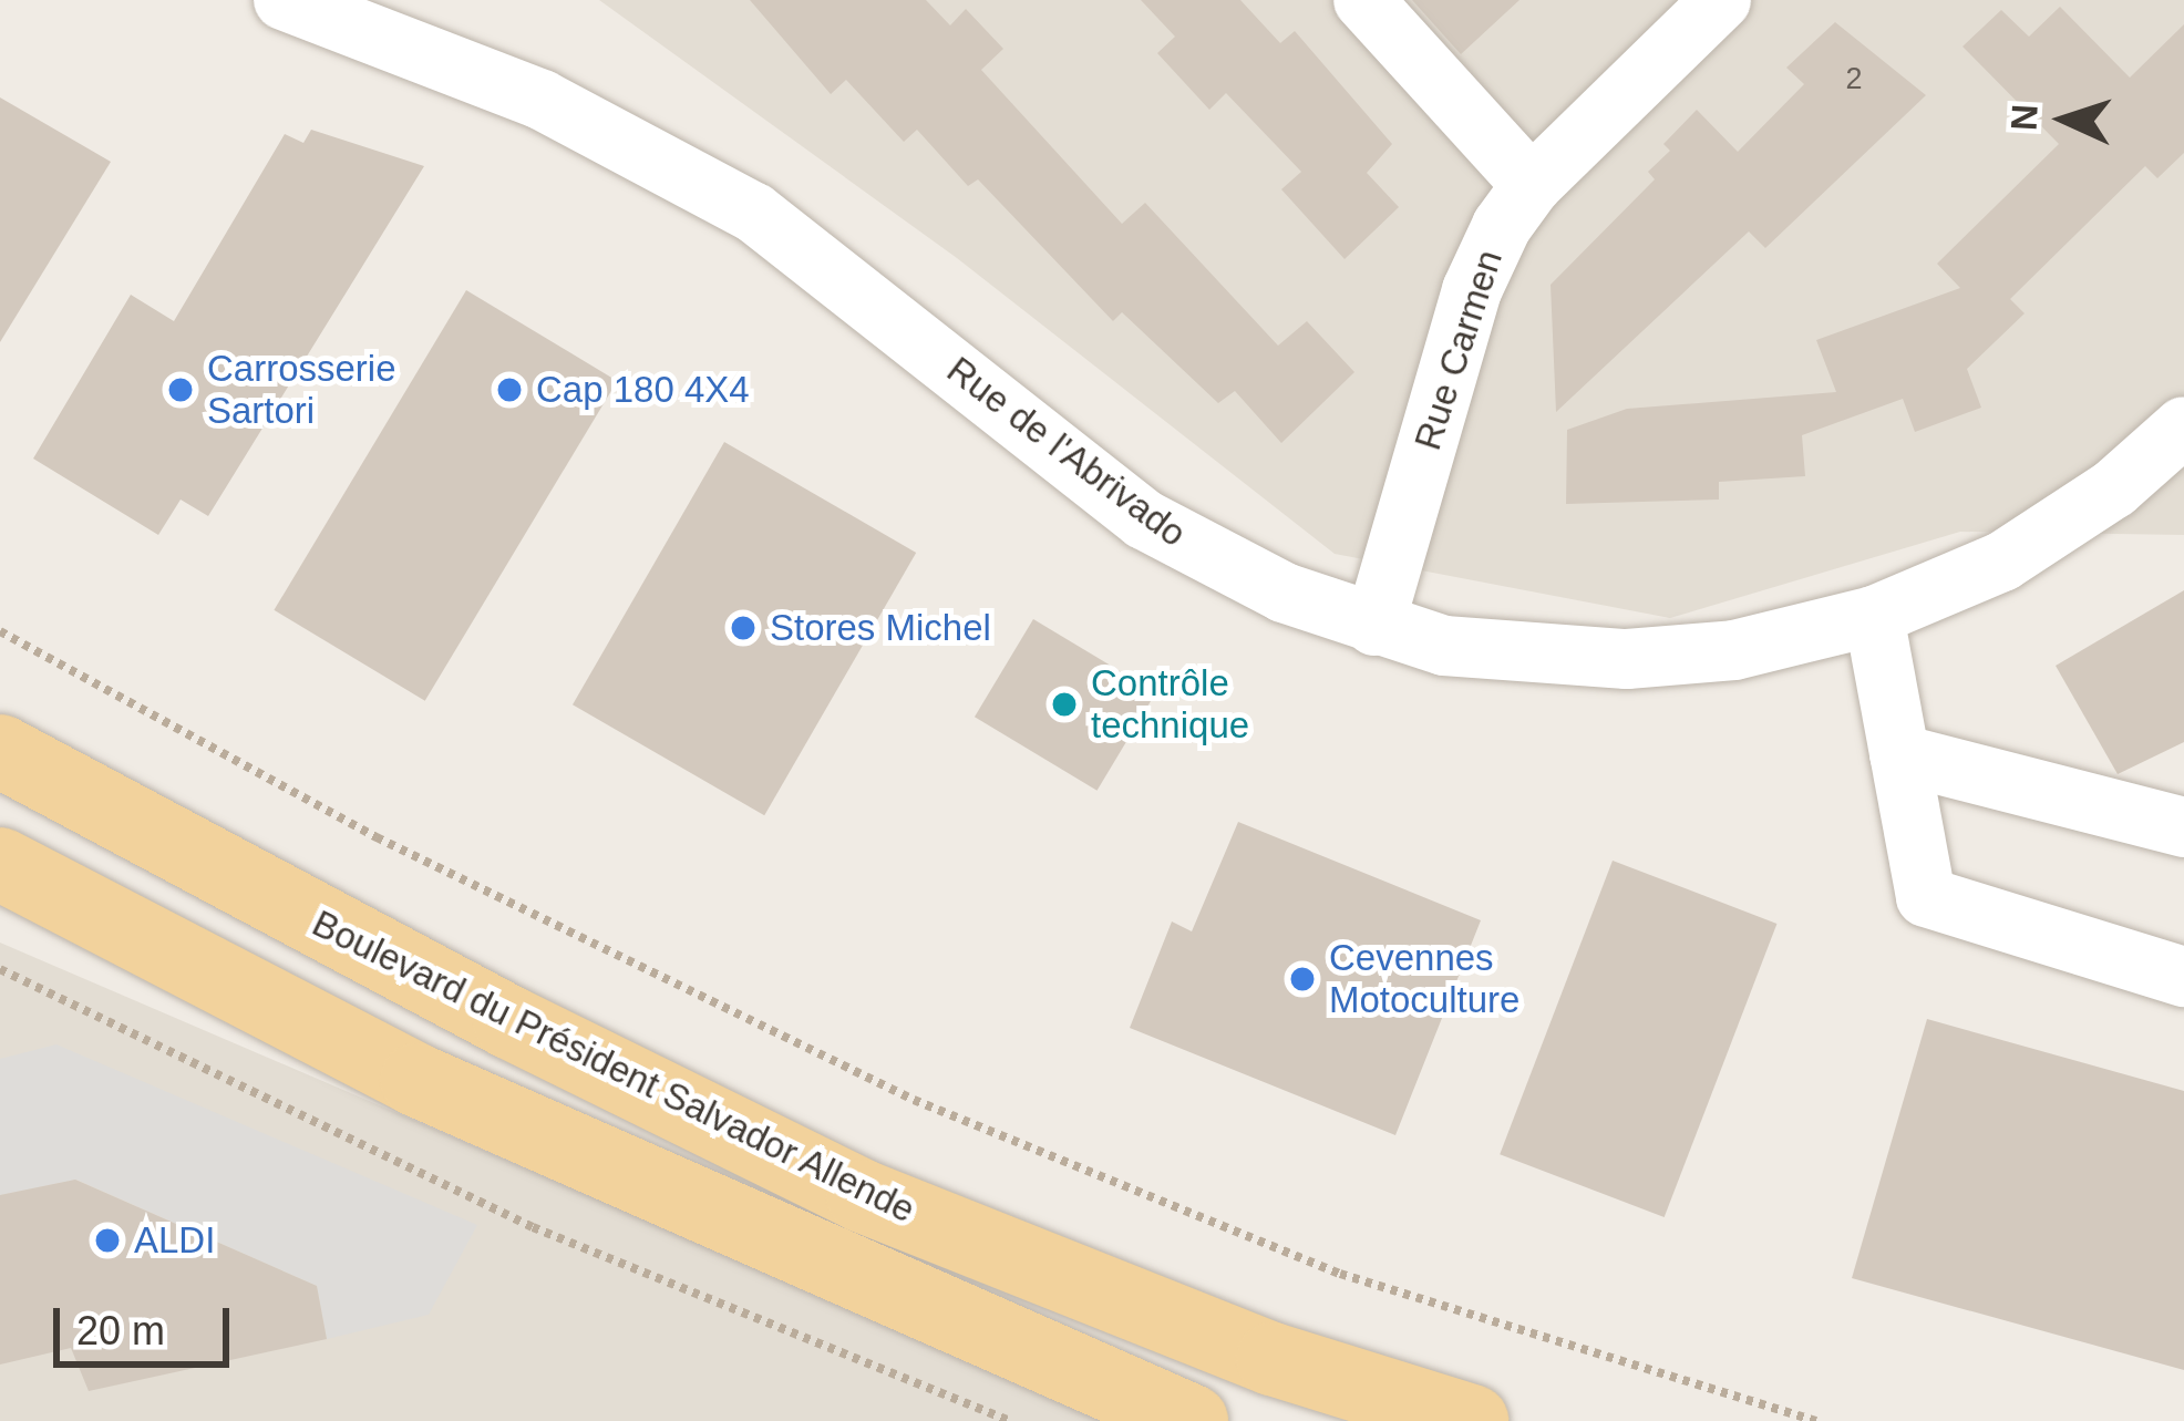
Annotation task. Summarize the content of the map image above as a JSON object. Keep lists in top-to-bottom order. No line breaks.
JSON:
{"streets":{"main road":["Boulevard du Président Salvador Allende"],"street":["Rue Carmen","Rue de l'Abrivado"]},"crossings":[["Rue Carmen","Rue de l'Abrivado"]],"places":["Carrosserie Sartori","Cap 180 4X4","Stores Michel","Contrôle technique","Cevennes Motoculture","ALDI"],"house_numbers":["2"],"scale_bar":"20 m","north":"left"}
